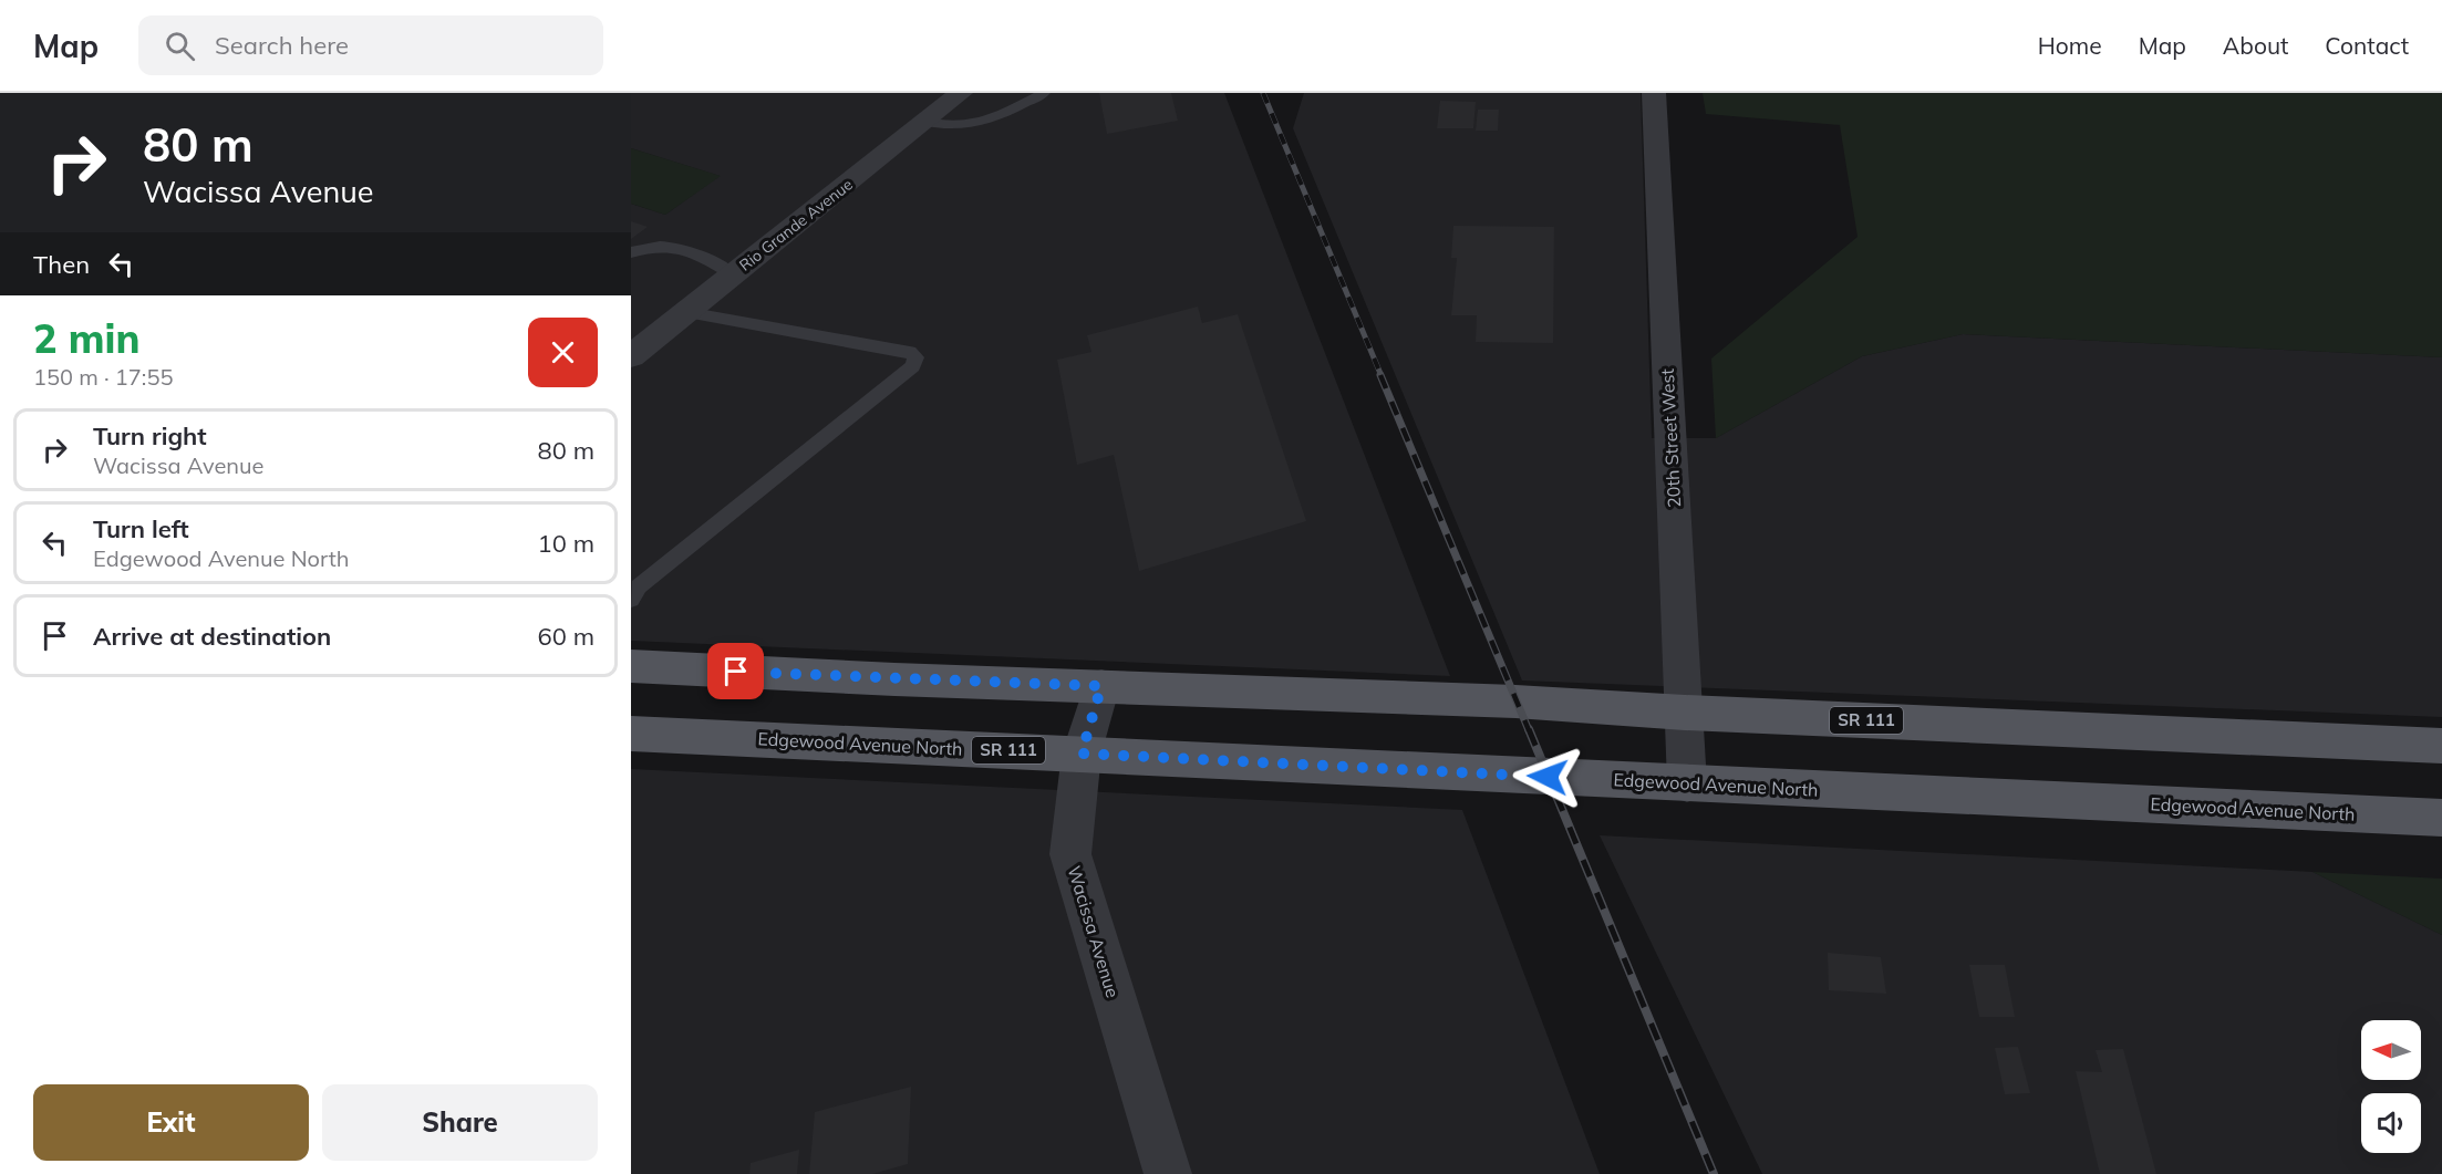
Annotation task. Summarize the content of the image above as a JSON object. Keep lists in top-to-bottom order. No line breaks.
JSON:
{"streets":{"main road":["SR 111","Edgewood Avenue North"],"street":["Rio Grande Avenue","20th Street West","Wacissa Avenue"]},"crossings":[["20th Street West","SR 111"],["20th Street West","Edgewood Avenue North"],["SR 111","Wacissa Avenue"],["Edgewood Avenue North","Wacissa Avenue"]],"north":"left","page":{"header":"Map","search":"Search here","nav":["Home","Map","About","Contact"],"turn":["80 m","Wacissa Avenue"],"then":"Then","heading":["2 min","150 m · 17:55"],"list":[{"name":"Turn right","note":"Wacissa Avenue","value":"80 m"},{"name":"Turn left","note":"Edgewood Avenue North","value":"10 m"},{"name":"Arrive at destination","value":"60 m"}],"buttons":["Exit","Share"]}}
